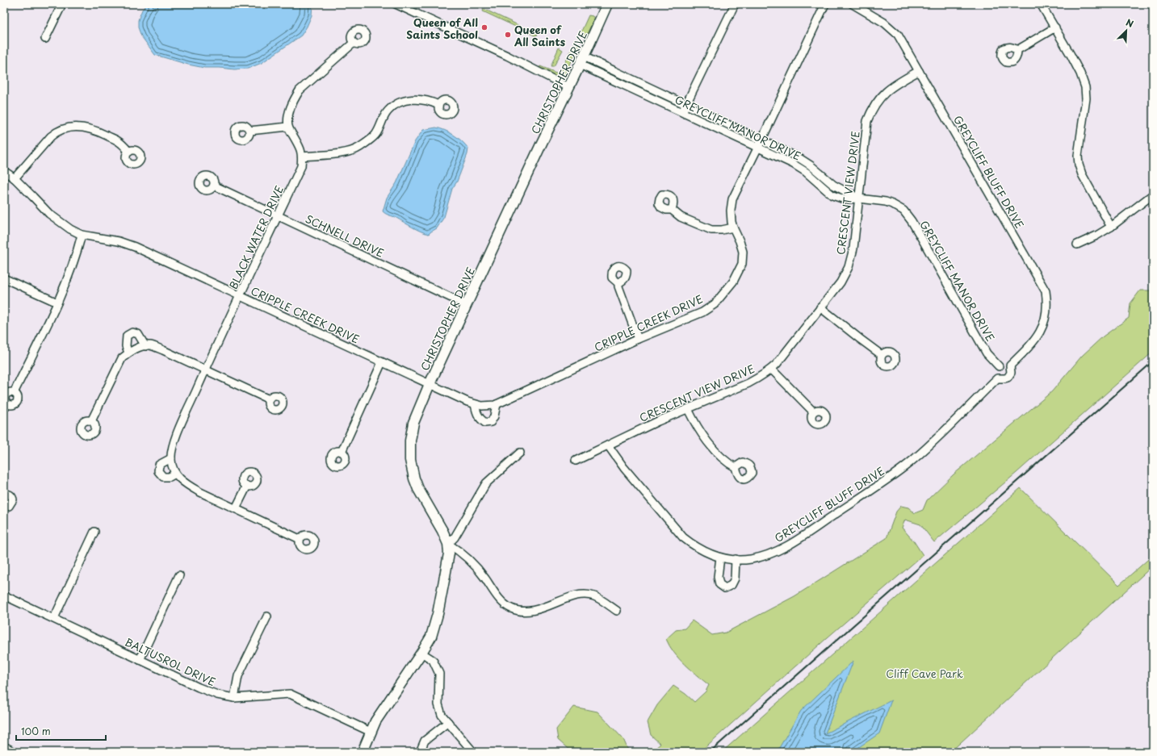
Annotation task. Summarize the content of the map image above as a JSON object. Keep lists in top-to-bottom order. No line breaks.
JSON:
{"streets":{"street":["CHRISTOPHER DRIVE","GREYCLIFF MANOR DRIVE","GREYCLIFF BLUFF DRIVE","CRESCENT VIEW DRIVE","SCHNELL DRIVE","BLACK WATER DRIVE","CRIPPLE CREEK DRIVE","BALTUSROL DRIVE"]},"crossings":[["CHRISTOPHER DRIVE","GREYCLIFF MANOR DRIVE"],["CHRISTOPHER DRIVE","SCHNELL DRIVE"],["CHRISTOPHER DRIVE","CRIPPLE CREEK DRIVE"],["CHRISTOPHER DRIVE","BALTUSROL DRIVE"],["GREYCLIFF MANOR DRIVE","GREYCLIFF BLUFF DRIVE"],["GREYCLIFF MANOR DRIVE","CRESCENT VIEW DRIVE"],["GREYCLIFF MANOR DRIVE","CRIPPLE CREEK DRIVE"],["GREYCLIFF BLUFF DRIVE","CRESCENT VIEW DRIVE"],["SCHNELL DRIVE","BLACK WATER DRIVE"],["BLACK WATER DRIVE","CRIPPLE CREEK DRIVE"]],"parks":["Cliff Cave Park"],"places":["Queen of All Saints School","Queen of All Saints"],"scale_bar":"100 m","north":"top right"}
